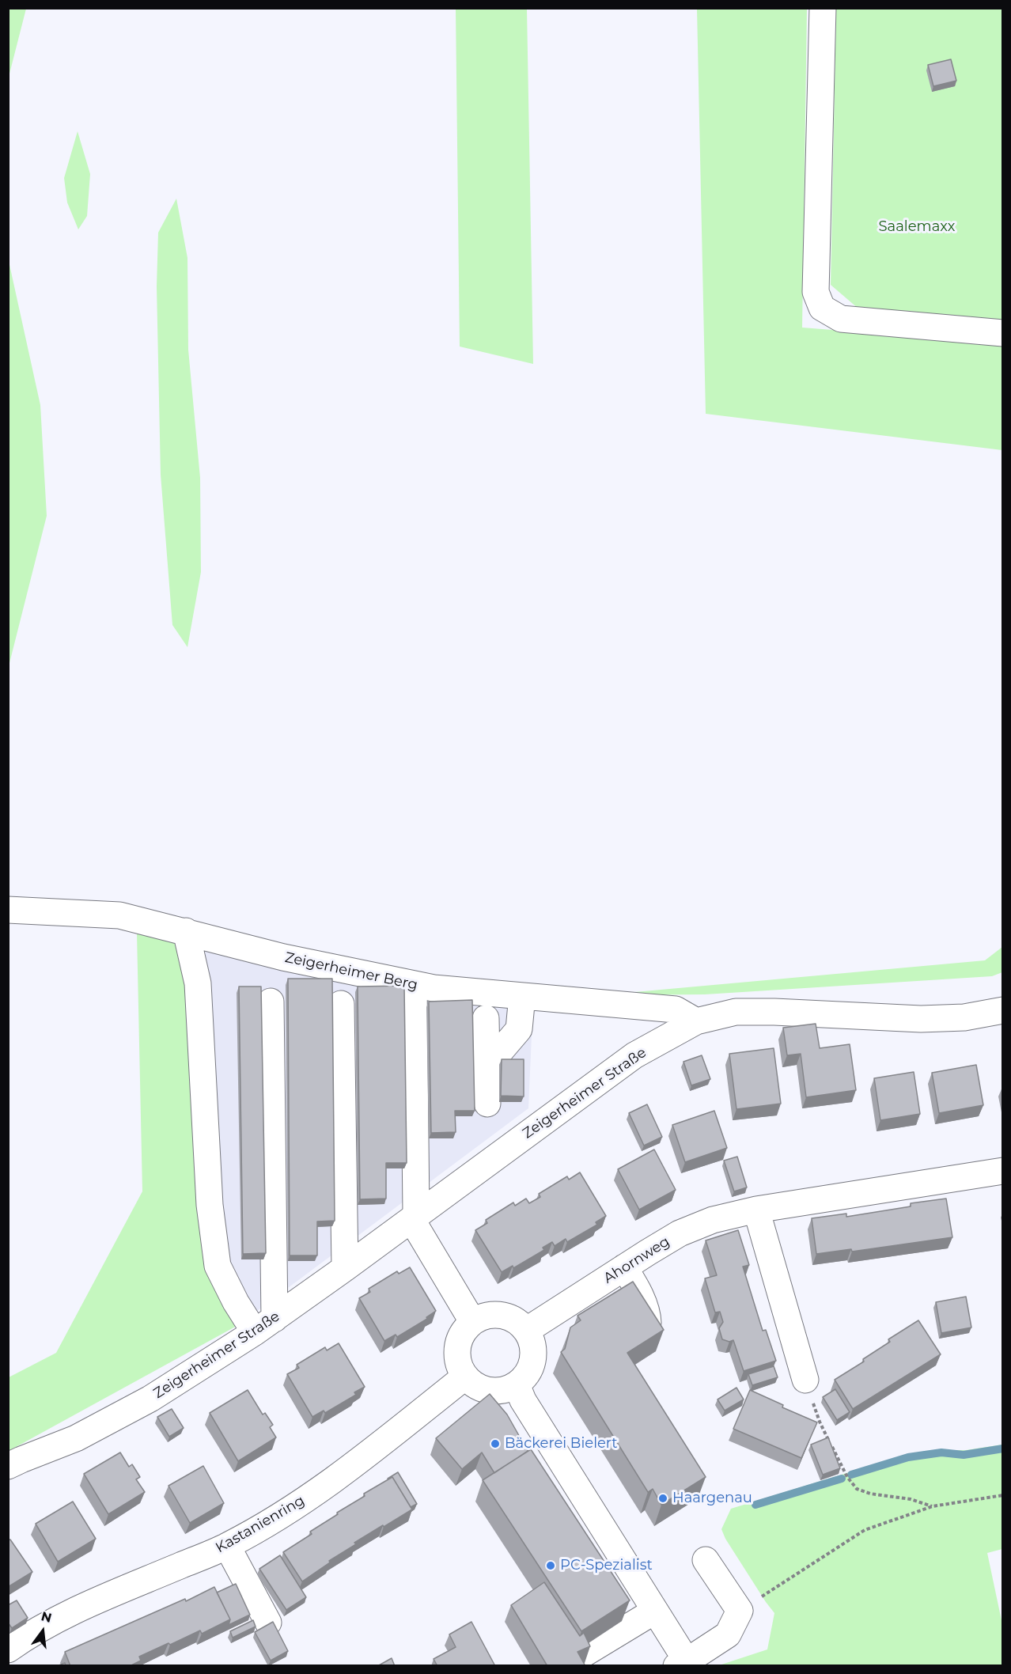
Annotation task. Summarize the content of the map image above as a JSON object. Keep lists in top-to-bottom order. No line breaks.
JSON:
{"streets":{"street":["Zeigerheimer Berg","Zeigerheimer Straße","Ahornweg","Kastanienring"]},"crossings":[["Zeigerheimer Berg","Zeigerheimer Straße"],["Ahornweg","Kastanienring"]],"parks":["Saalemaxx"],"places":["Bäckerei Bielert","Haargenau","PC-Spezialist"],"north":"top"}
